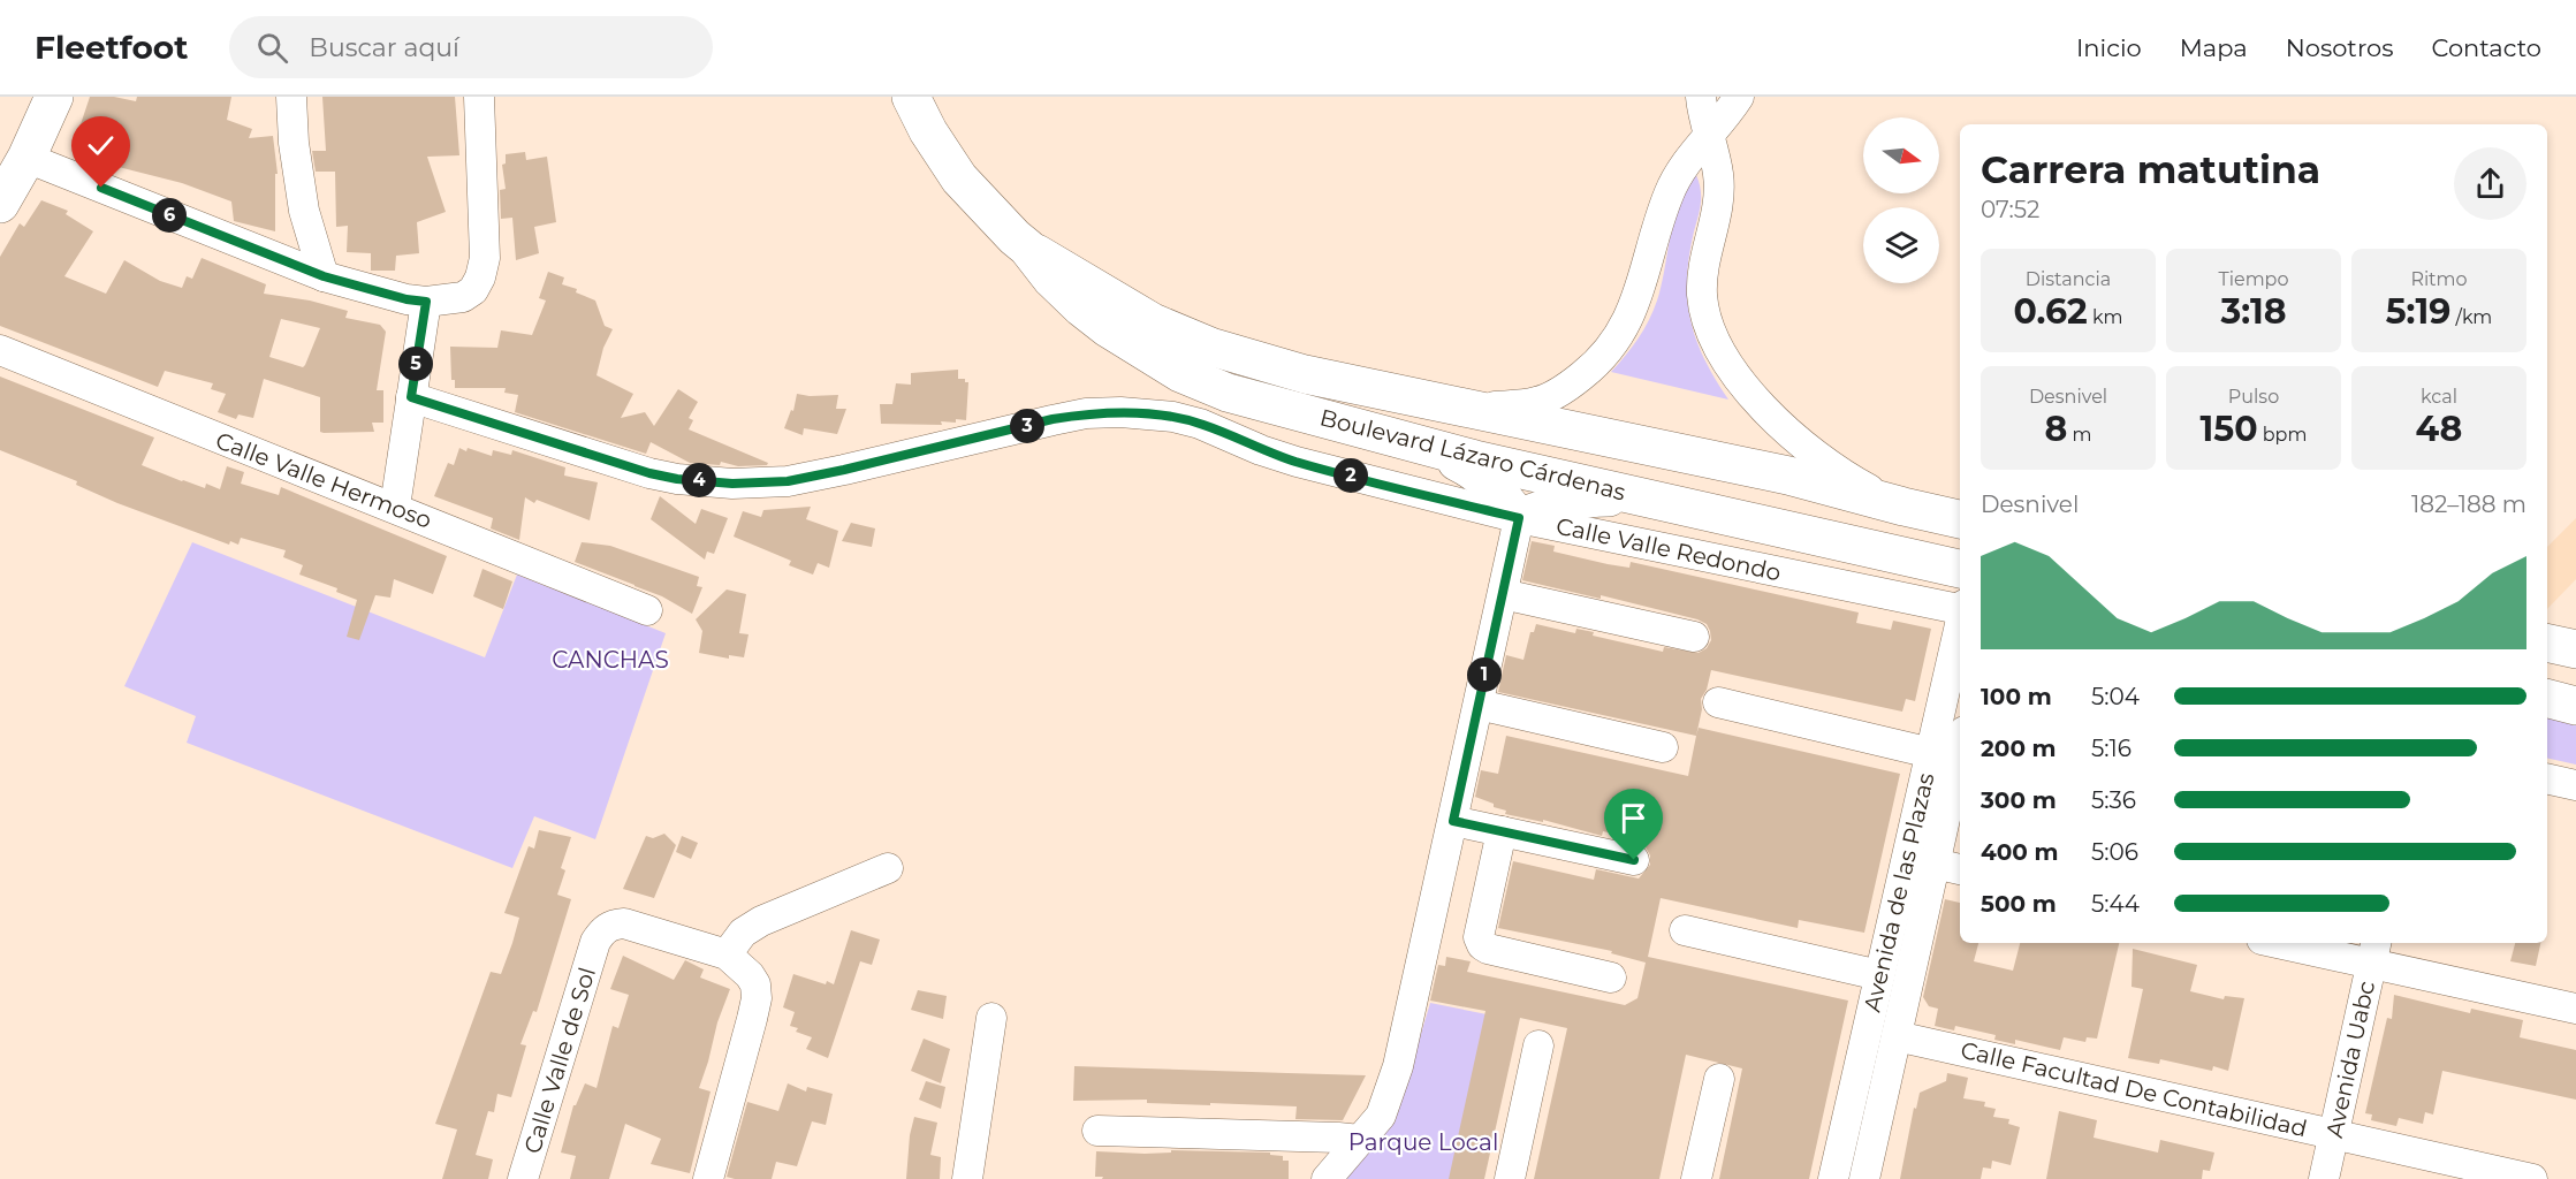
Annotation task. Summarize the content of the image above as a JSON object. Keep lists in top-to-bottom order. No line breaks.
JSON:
{"streets":{"main road":["Boulevard Lázaro Cárdenas"],"street":["Calle Valle Hermoso","Calle Valle Redondo","Avenida de las Plazas","Avenida Uabc","Calle Valle de Sol","Calle Facultad De Contabilidad"]},"crossings":[["Avenida de las Plazas","Calle Facultad De Contabilidad"],["Avenida Uabc","Calle Facultad De Contabilidad"]],"parks":["CANCHAS","Parque Local"],"north":"right","page":{"header":"Fleetfoot","search":"Buscar aquí","nav":["Inicio","Mapa","Nosotros","Contacto"],"heading":["Carrera matutina","07:52"],"pins":["6","5","3","2","4","1"],"stats":[["Distancia","0.62 km"],["Tiempo","3:18"],["Ritmo","5:19 /km"],["Desnivel","8 m"],["Pulso","150 bpm"],["kcal","48"]],"chart":["Desnivel","182–188 m"],"list":[{"name":"100 m","note":"5:04"},{"name":"200 m","note":"5:16"},{"name":"300 m","note":"5:36"},{"name":"400 m","note":"5:06"},{"name":"500 m","note":"5:44"}]}}
